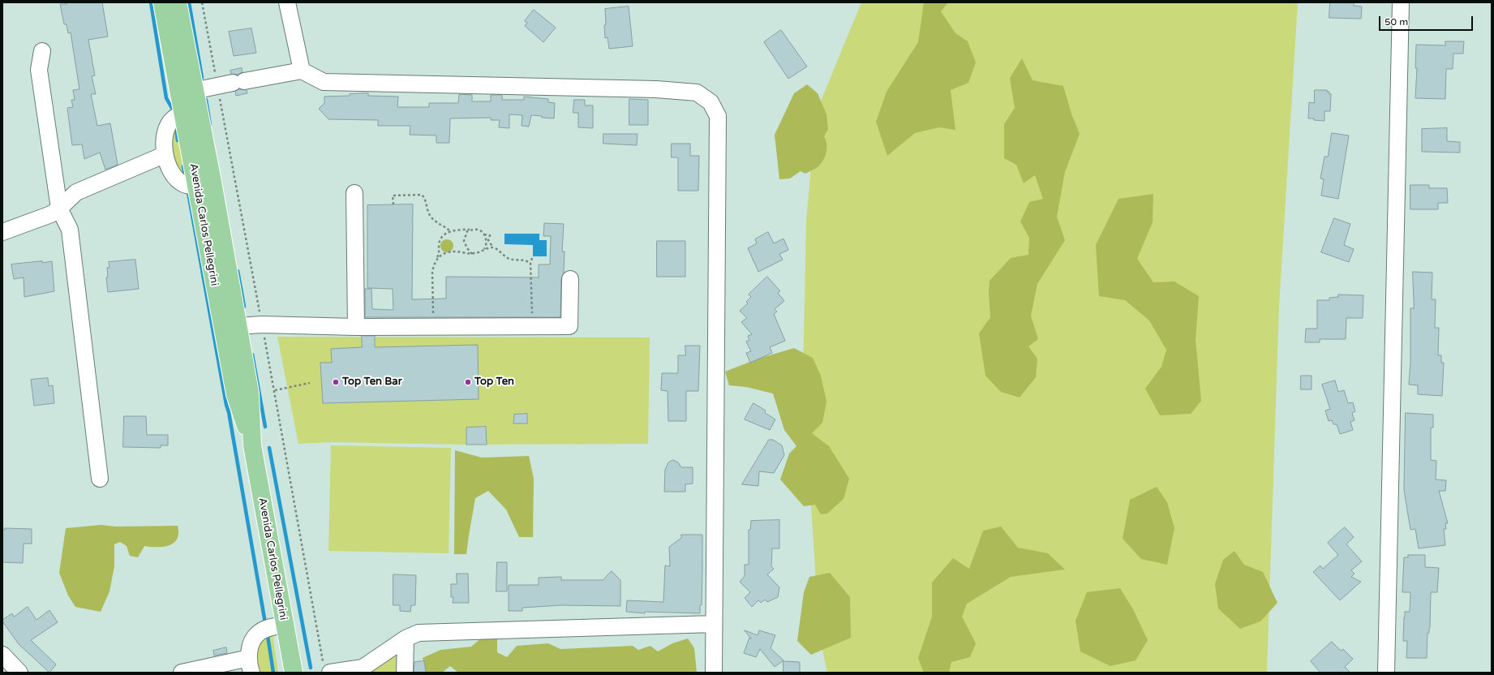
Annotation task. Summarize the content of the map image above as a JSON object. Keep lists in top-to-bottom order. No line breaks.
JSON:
{"streets":{"main road":["Avenida Carlos Pellegrini"]},"places":["Top Ten Bar","Top Ten"],"scale_bar":"50 m"}
